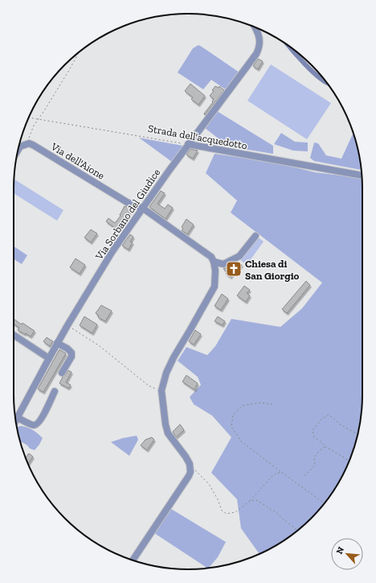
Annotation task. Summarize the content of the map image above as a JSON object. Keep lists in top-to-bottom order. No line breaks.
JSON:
{"streets":{"street":["Strada dell'acquedotto","Via dell'Aione","Via Sorbano del Giudice"]},"crossings":[["Strada dell'acquedotto","Via Sorbano del Giudice"],["Via dell'Aione","Via Sorbano del Giudice"]],"places":{"church":["Chiesa di San Giorgio"]},"north":"top left"}
